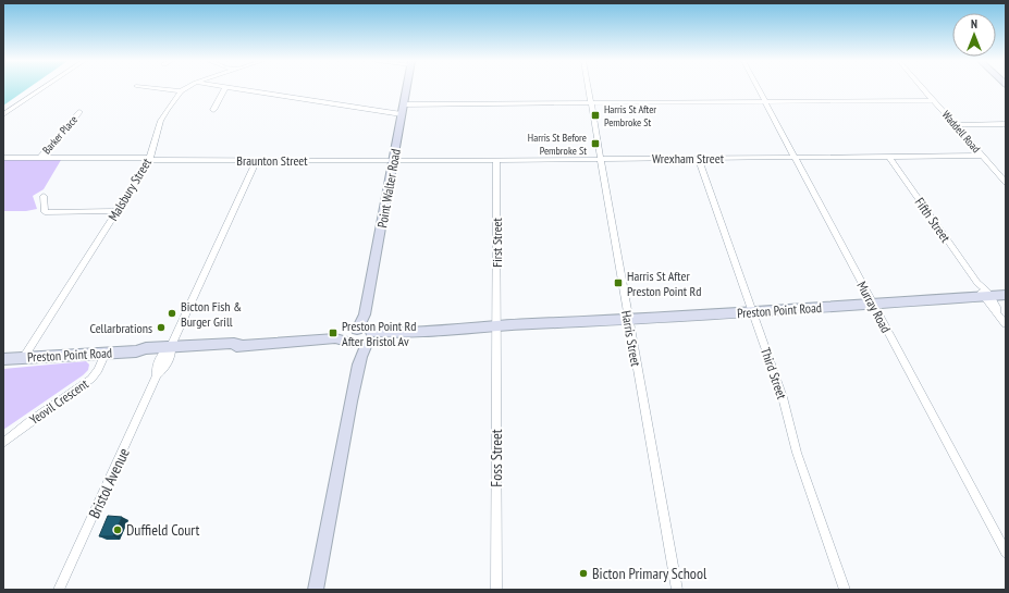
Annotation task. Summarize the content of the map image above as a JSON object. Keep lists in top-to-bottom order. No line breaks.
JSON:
{"streets":{"main road":["Point Walter Road","Preston Point Road"],"street":["Waddell Road","Barker Place","Wrexham Street","Braunton Street","Malsbury Street","Fifth Street","First Street","Murray Road","Harris Street","Third Street","Yeovil Crescent","Foss Street","Bristol Avenue"]},"crossings":[["Waddell Road","Wrexham Street"],["Barker Place","Braunton Street"],["Wrexham Street","Braunton Street"],["Wrexham Street","Point Walter Road"],["Wrexham Street","Fifth Street"],["Wrexham Street","First Street"],["Wrexham Street","Murray Road"],["Wrexham Street","Harris Street"],["Wrexham Street","Third Street"],["Braunton Street","Point Walter Road"],["Braunton Street","Malsbury Street"],["Braunton Street","Bristol Avenue"],["Point Walter Road","Preston Point Road"],["Malsbury Street","Preston Point Road"],["Fifth Street","Preston Point Road"],["First Street","Preston Point Road"],["First Street","Foss Street"],["Murray Road","Preston Point Road"],["Preston Point Road","Harris Street"],["Preston Point Road","Third Street"],["Preston Point Road","Yeovil Crescent"],["Preston Point Road","Foss Street"],["Preston Point Road","Bristol Avenue"]],"places":{"transit":["Harris St After Pembroke St","Harris St Before Pembroke St","Harris St After Preston Point Rd","Preston Point Rd After Bristol Av"],"other":["Bicton Fish & Burger Grill","Cellarbrations","Duffield Court","Bicton Primary School"]},"north":"top"}
